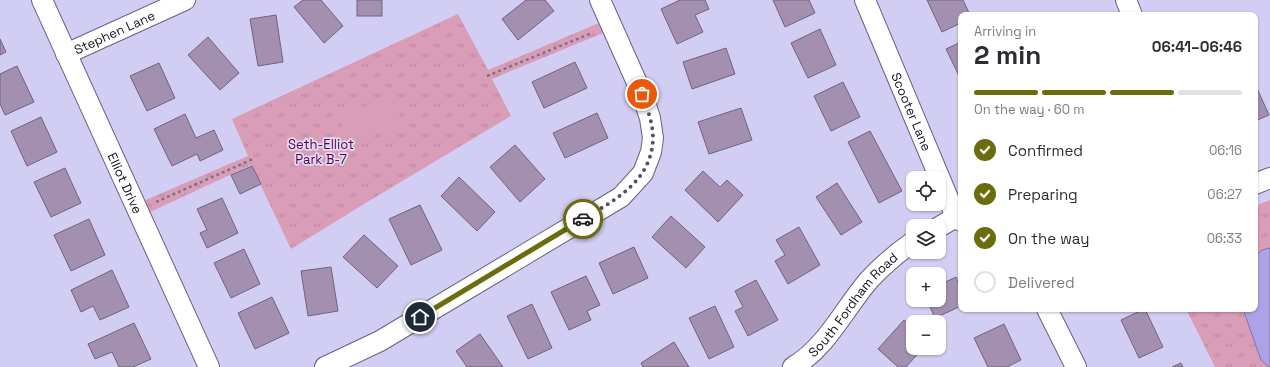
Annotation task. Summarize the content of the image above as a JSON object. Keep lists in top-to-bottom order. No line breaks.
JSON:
{"streets":{"street":["Stephen Lane","Scooter Lane","Elliot Drive","South Fordham Road"]},"crossings":[["Stephen Lane","Elliot Drive"]],"parks":["Seth-Elliot Park B-7"],"page":{"heading":["2 min","Arriving in","06:41–06:46"],"bar":"On the way · 60 m","list":[["Confirmed","06:16"],["Preparing","06:27"],["On the way","06:33"],"Delivered"],"map_buttons":["+","−"]}}
